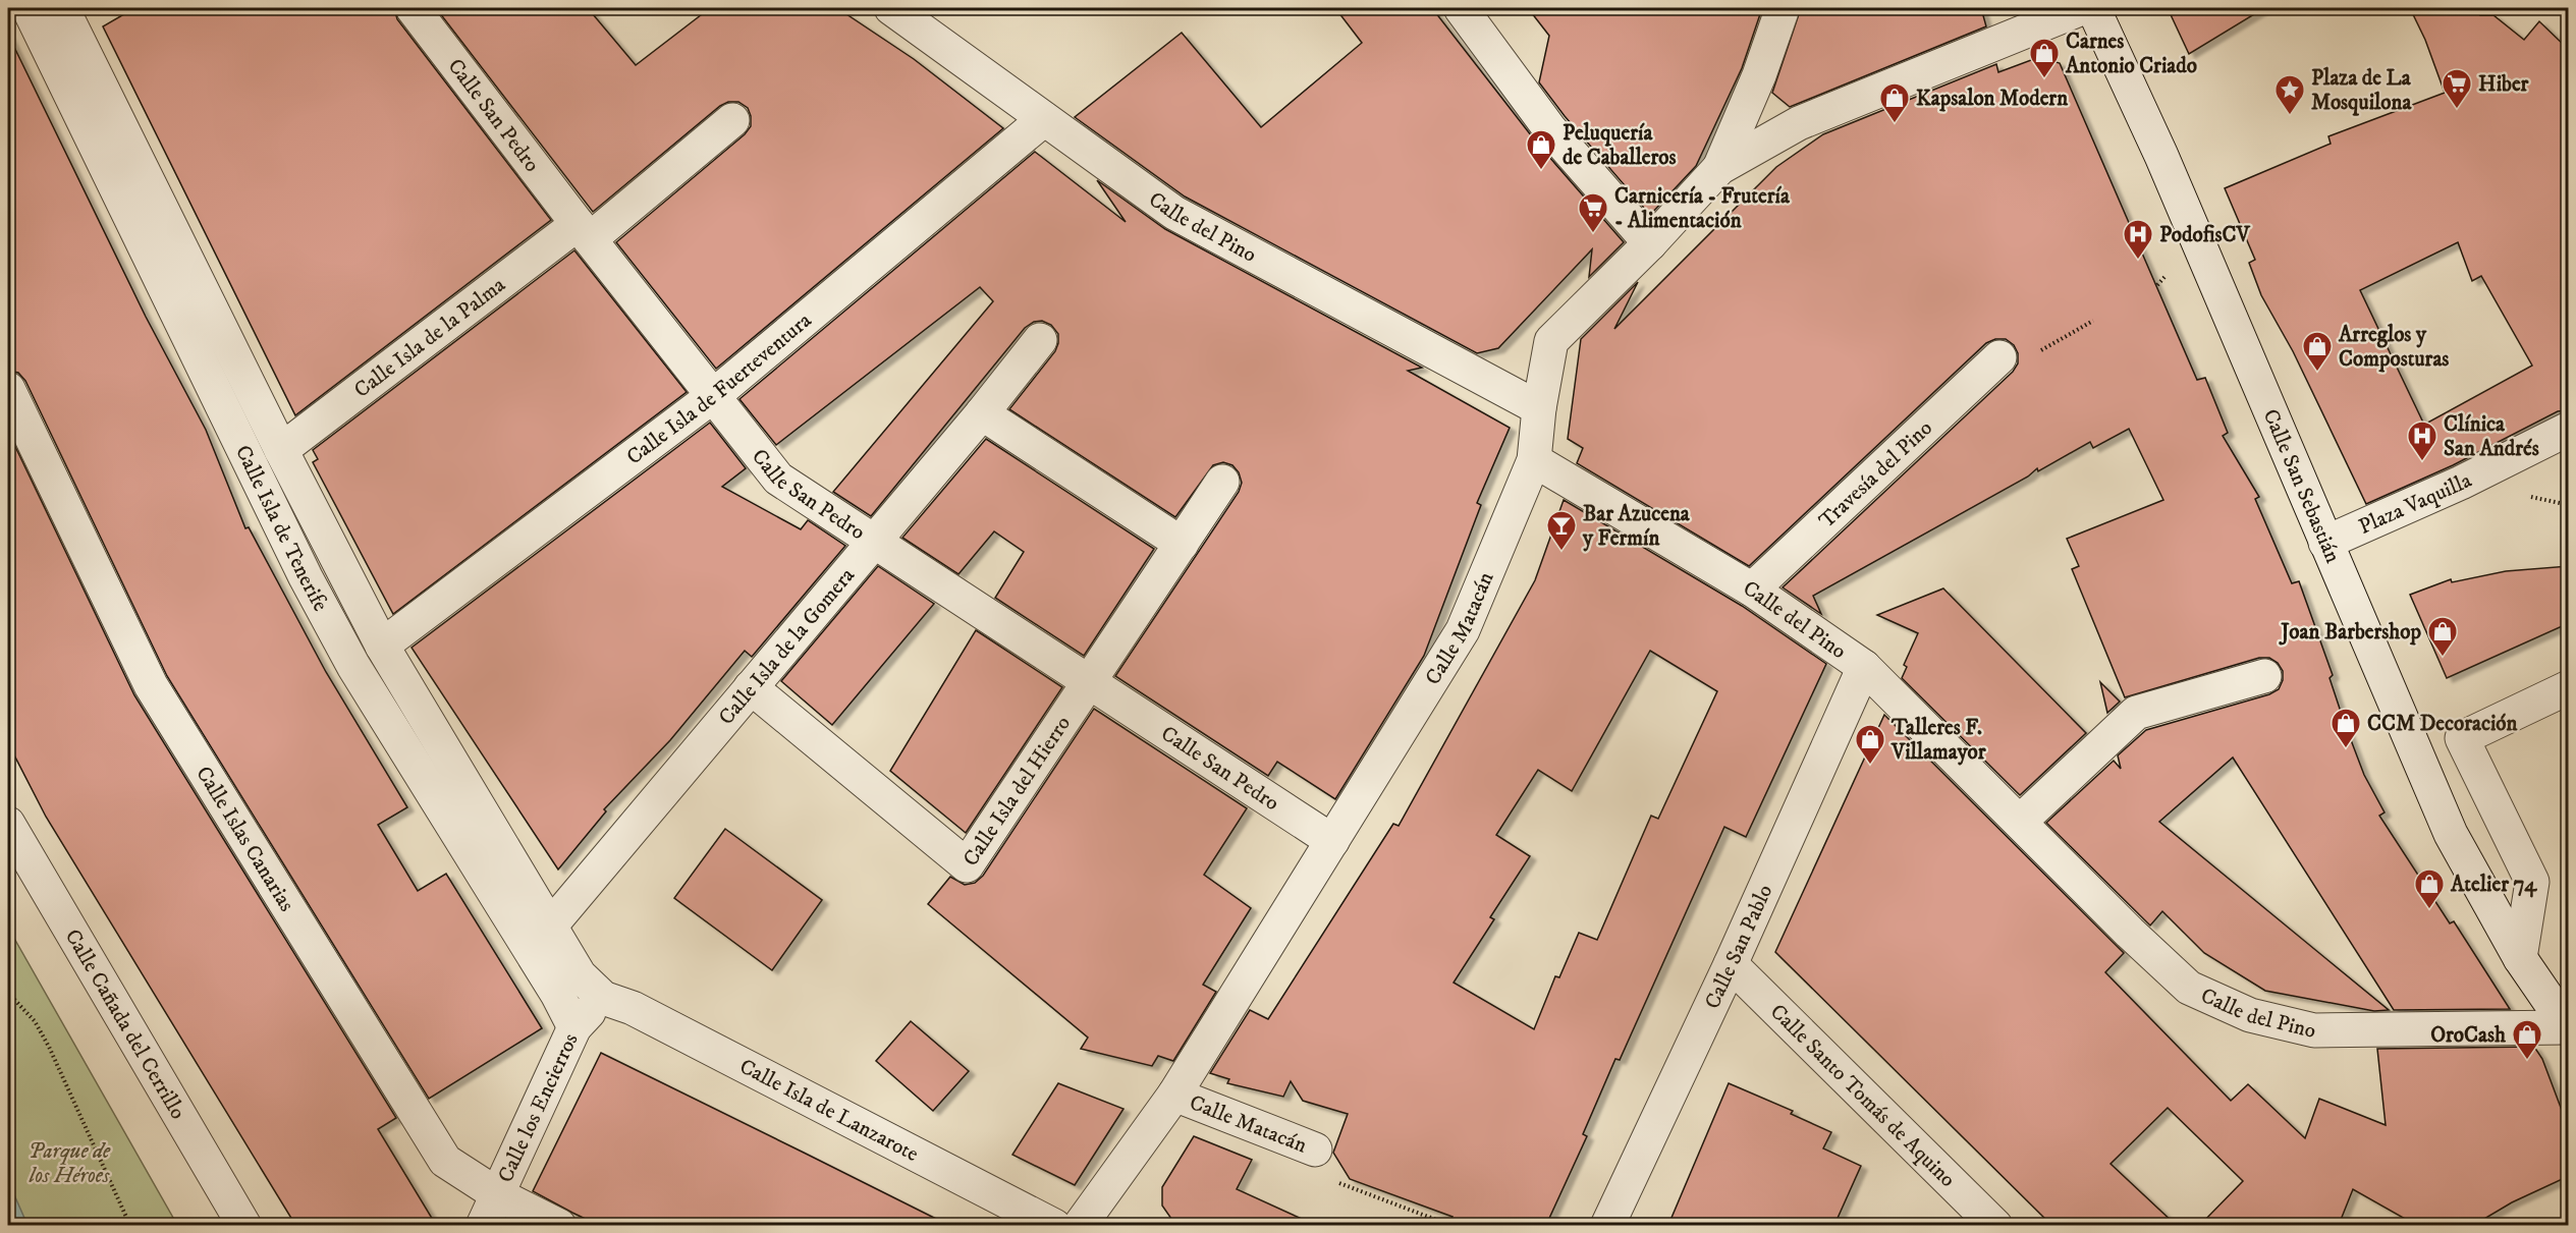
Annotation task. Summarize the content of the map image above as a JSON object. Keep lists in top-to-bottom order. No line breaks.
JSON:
{"streets":{"street":["Calle San Pedro","Calle del Pino","Calle Isla de la Palma","Calle Isla de Fuerteventura","Travesía del Pino","Calle San Sebastián","Plaza Vaquilla","Calle Isla de Tenerife","Calle Matacán","Calle Isla de la Gomera","Calle Isla del Hierro","Calle Islas Canarias","Calle San Pablo","Calle Cañada del Cerrillo","Calle Santo Tomás de Aquino","Calle los Encierros","Calle Isla de Lanzarote"]},"crossings":[["Calle San Pedro","Calle Isla de la Palma"],["Calle San Pedro","Calle Isla de Fuerteventura"],["Calle San Pedro","Calle Matacán"],["Calle San Pedro","Calle Isla de la Gomera"],["Calle San Pedro","Calle Isla del Hierro"],["Calle del Pino","Calle Isla de Fuerteventura"],["Calle del Pino","Travesía del Pino"],["Calle del Pino","Calle San Sebastián"],["Calle del Pino","Calle Matacán"],["Calle del Pino","Calle San Pablo"],["Calle Isla de la Palma","Calle Isla de Tenerife"],["Calle Isla de Fuerteventura","Calle Isla de Tenerife"],["Calle San Sebastián","Plaza Vaquilla"],["Calle Isla de Tenerife","Calle Isla de la Gomera"],["Calle Isla de Tenerife","Calle los Encierros"],["Calle Isla de Tenerife","Calle Isla de Lanzarote"],["Calle Isla de la Gomera","Calle Isla del Hierro"],["Calle Islas Canarias","Calle los Encierros"],["Calle San Pablo","Calle Santo Tomás de Aquino"],["Calle los Encierros","Calle Isla de Lanzarote"]],"parks":["Parque de los Héroes"],"places":{"shop":["Carnes Antonio Criado","Kapsalon Modern","Peluquería de Caballeros","Arreglos y Composturas","Joan Barbershop","CCM Decoración","Talleres F. Villamayor","Atelier 74","OroCash"],"supermarket":["Hiber","Carnicería - Frutería - Alimentación"],"place":["Plaza de La Mosquilona"],"hospital":["PodofisCV","Clínica San Andrés"],"bar":["Bar Azucena y Fermín"]}}
